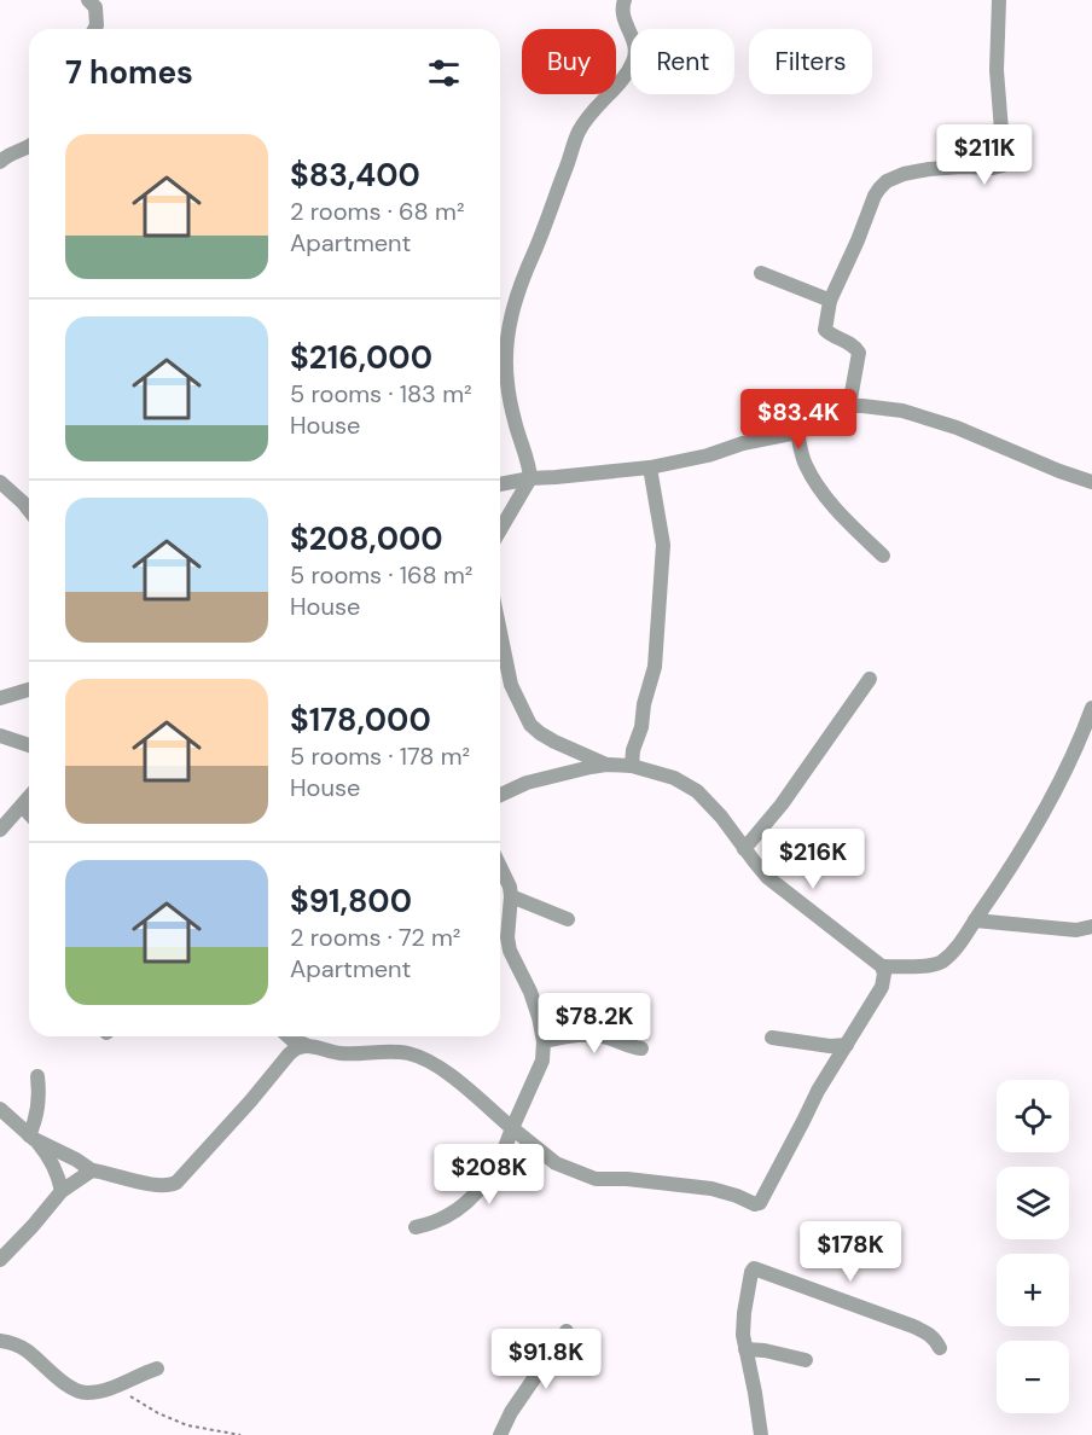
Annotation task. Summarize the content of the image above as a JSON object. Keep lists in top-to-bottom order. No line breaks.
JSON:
{"page":{"chip":["Buy","Rent","Filters"],"heading":"7 homes","list":[{"name":"$83,400","note":"2 rooms · 68 m² · Apartment"},{"name":"$216,000","note":"5 rooms · 183 m² · House"},{"name":"$208,000","note":"5 rooms · 168 m² · House"},{"name":"$178,000","note":"5 rooms · 178 m² · House"},{"name":"$91,800","note":"2 rooms · 72 m² · Apartment"}],"price":["$211K","$83.4K","$216K","$78.2K","$208K","$178K","$91.8K"],"map_buttons":["+","−"]}}
